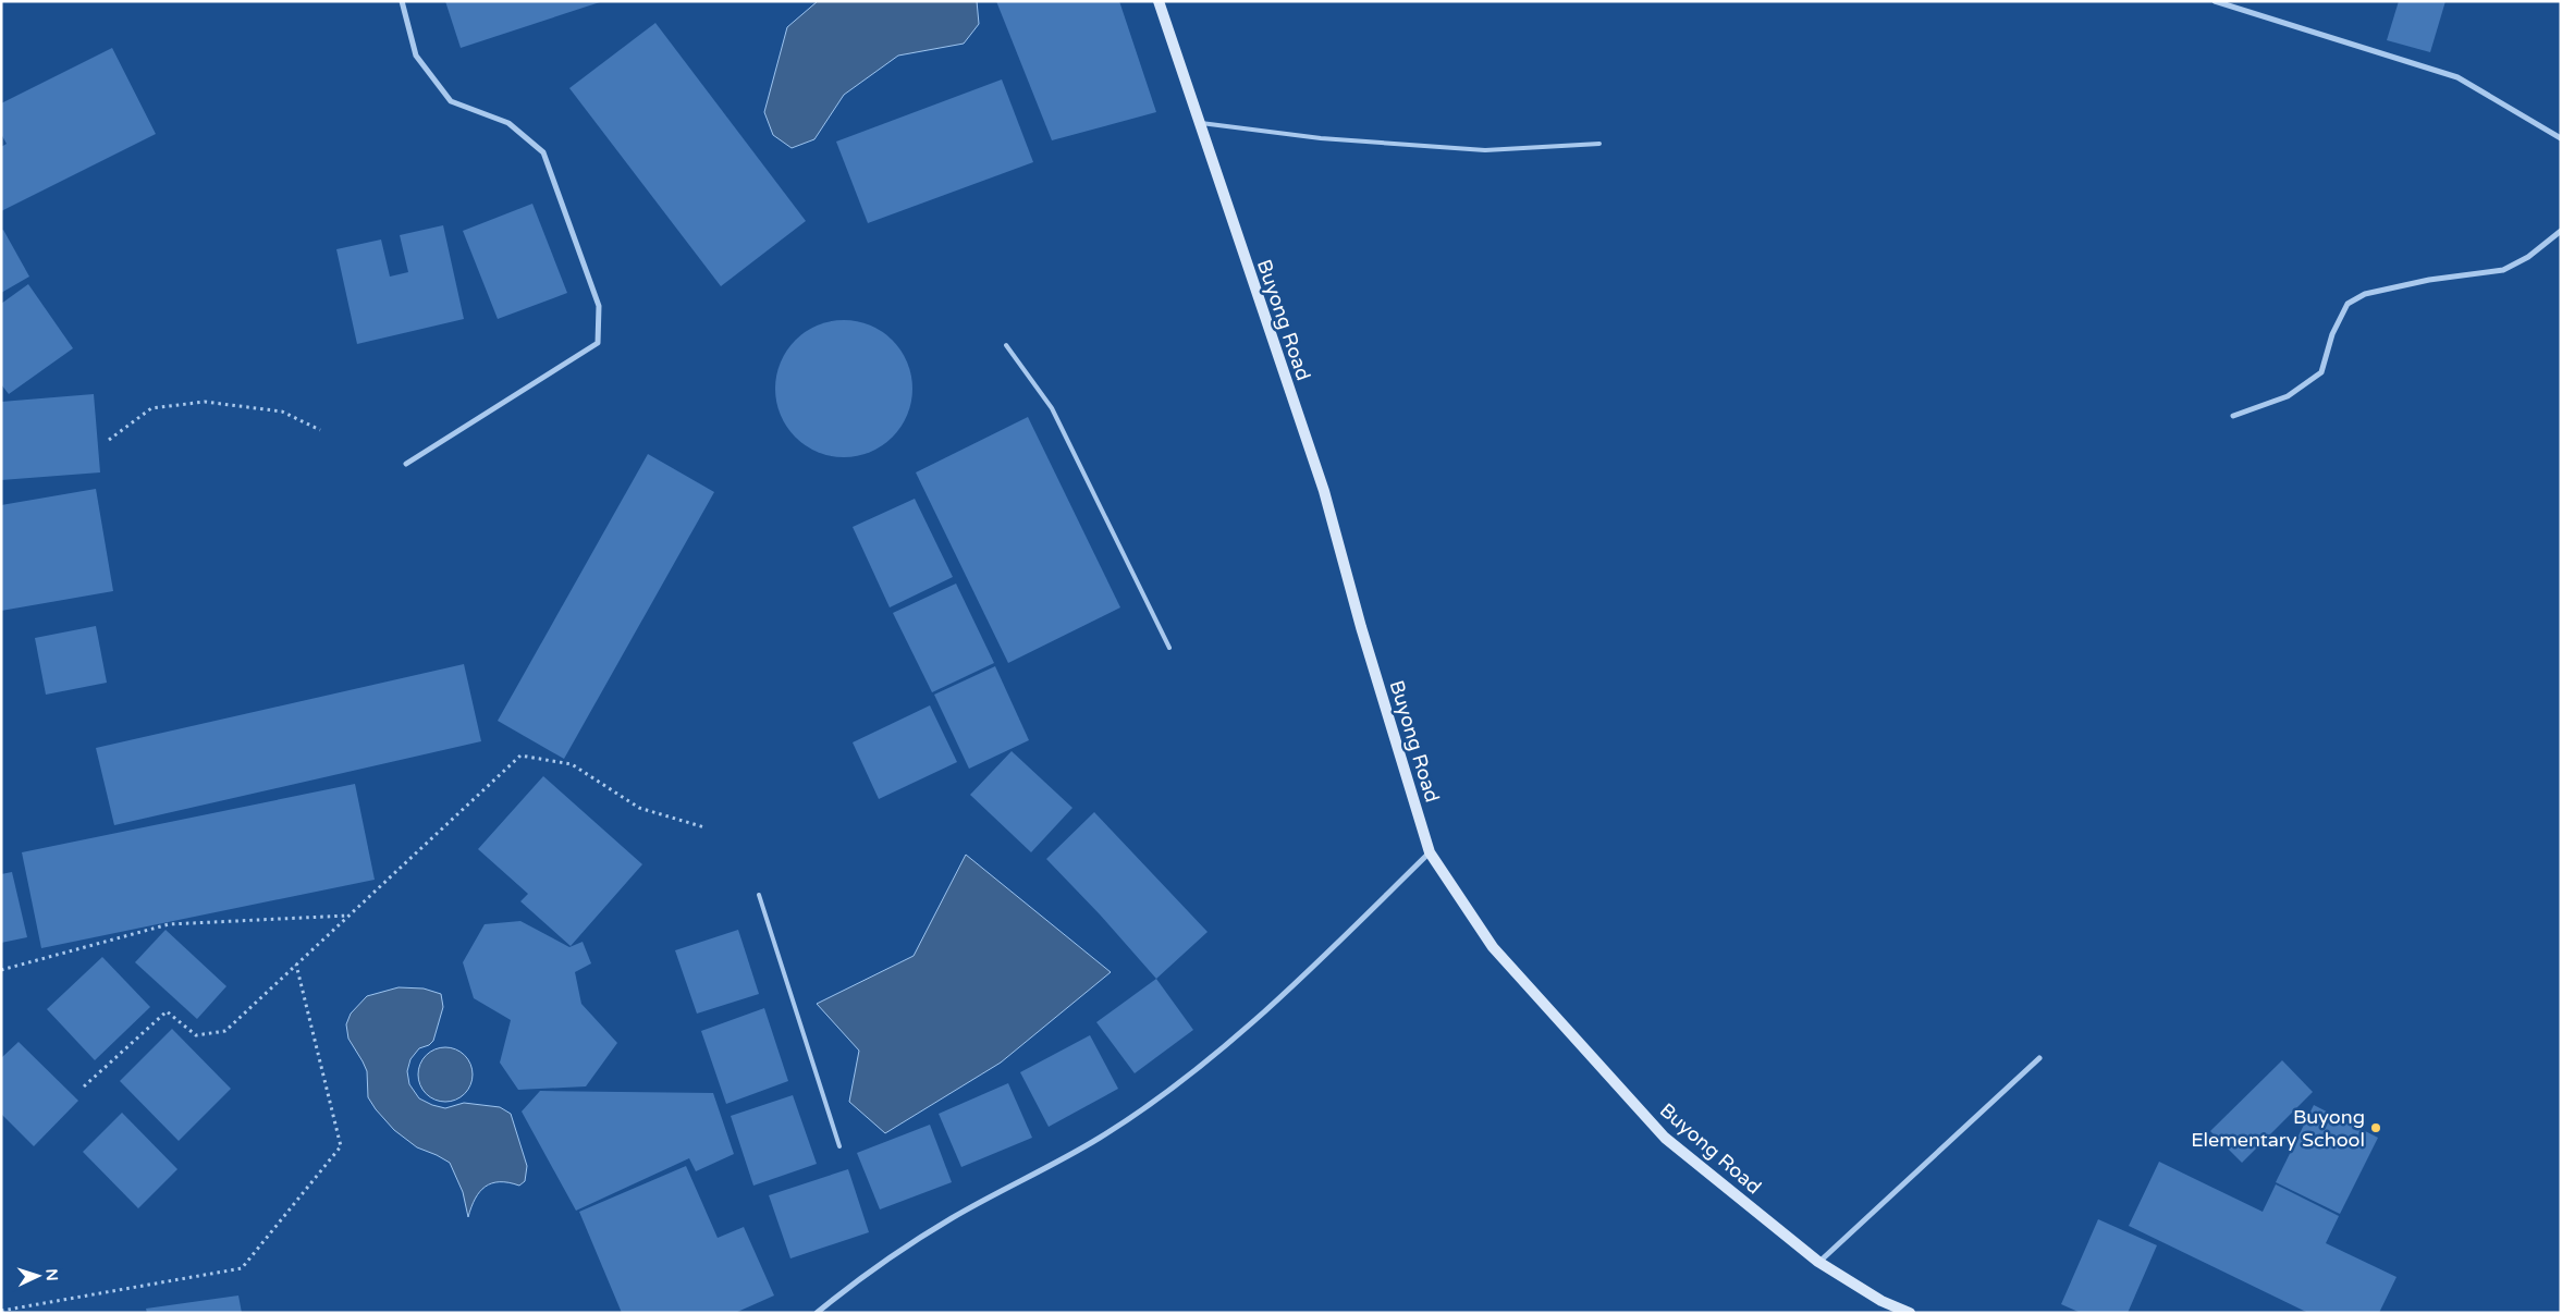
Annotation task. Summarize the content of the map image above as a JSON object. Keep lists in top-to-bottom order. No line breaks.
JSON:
{"streets":{"street":["Buyong Road"]},"places":["Buyong Elementary School"],"north":"right"}
